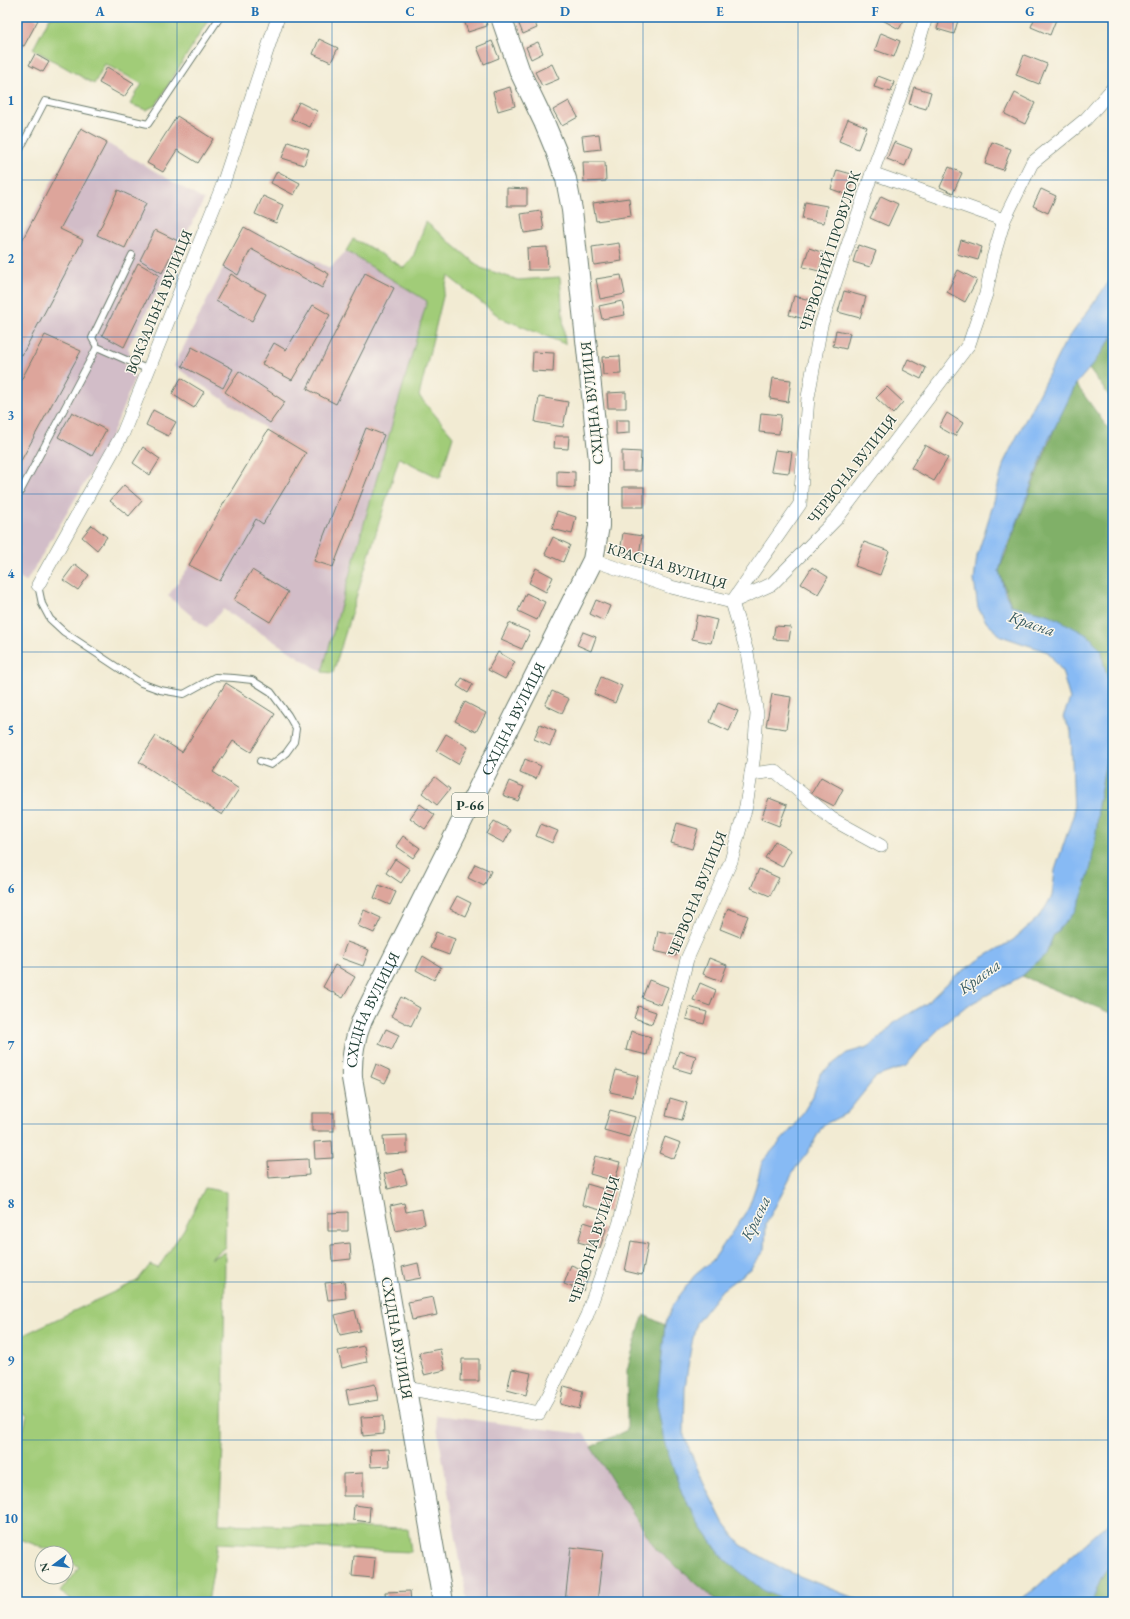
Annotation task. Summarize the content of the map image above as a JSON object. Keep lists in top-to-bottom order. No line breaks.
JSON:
{"streets":{"main road":["СХІДНА ВУЛИЦЯ","Р-66"],"street":["ЧЕРВОНИЙ ПРОВУЛОК","ВОКЗАЛЬНА ВУЛИЦЯ","ЧЕРВОНА ВУЛИЦЯ","КРАСНА ВУЛИЦЯ"]},"crossings":[["ЧЕРВОНИЙ ПРОВУЛОК","ЧЕРВОНА ВУЛИЦЯ"],["ЧЕРВОНИЙ ПРОВУЛОК","КРАСНА ВУЛИЦЯ"],["СХІДНА ВУЛИЦЯ","ЧЕРВОНА ВУЛИЦЯ"],["СХІДНА ВУЛИЦЯ","КРАСНА ВУЛИЦЯ"],["ЧЕРВОНА ВУЛИЦЯ","КРАСНА ВУЛИЦЯ"]],"water":["Красна"],"north":"left","grid":{"columns":["A","B","C","D","E","F","G"],"rows":["1","2","3","4","5","6","7","8","9","10"]}}
